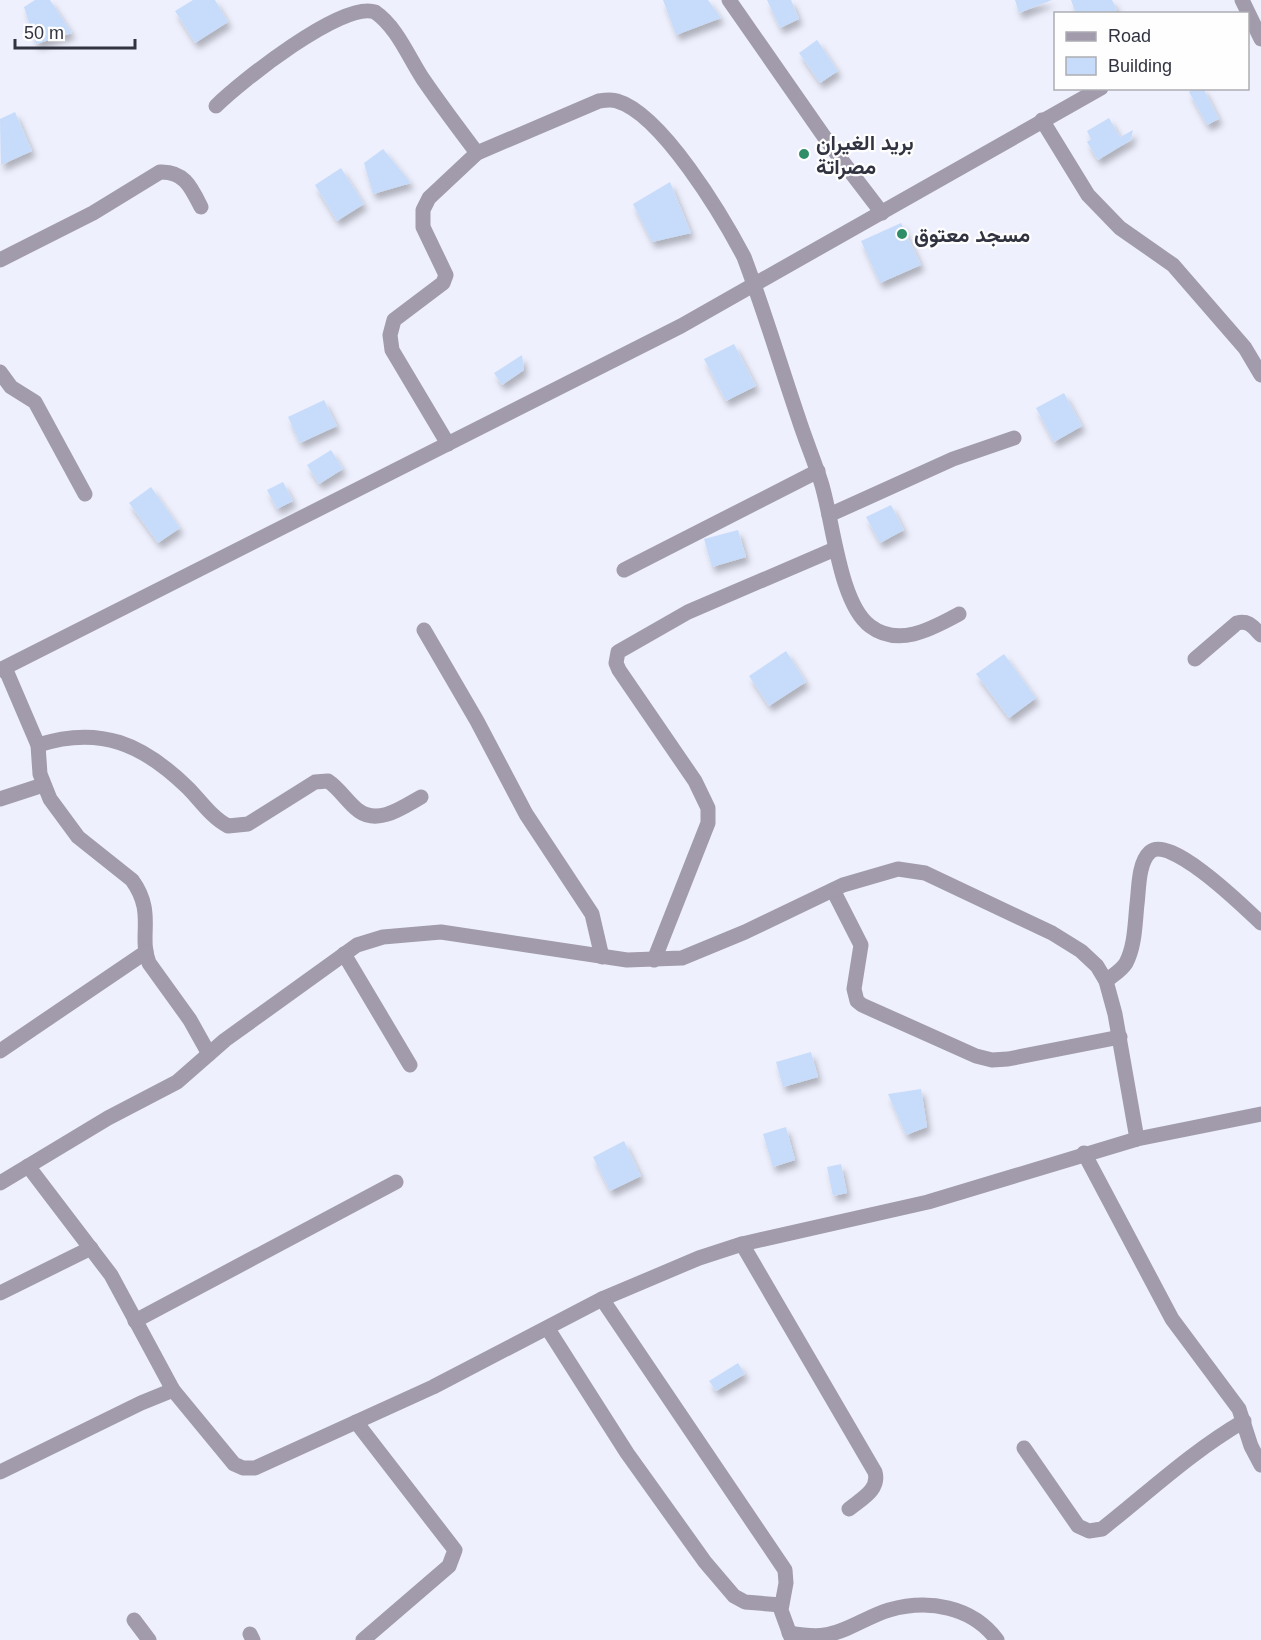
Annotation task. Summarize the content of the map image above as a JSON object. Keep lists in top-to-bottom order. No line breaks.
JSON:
{"places":["بريد الغيران مصراتة","مسجد معتوق"],"legend":["Road","Building"],"scale_bar":"50 m"}
